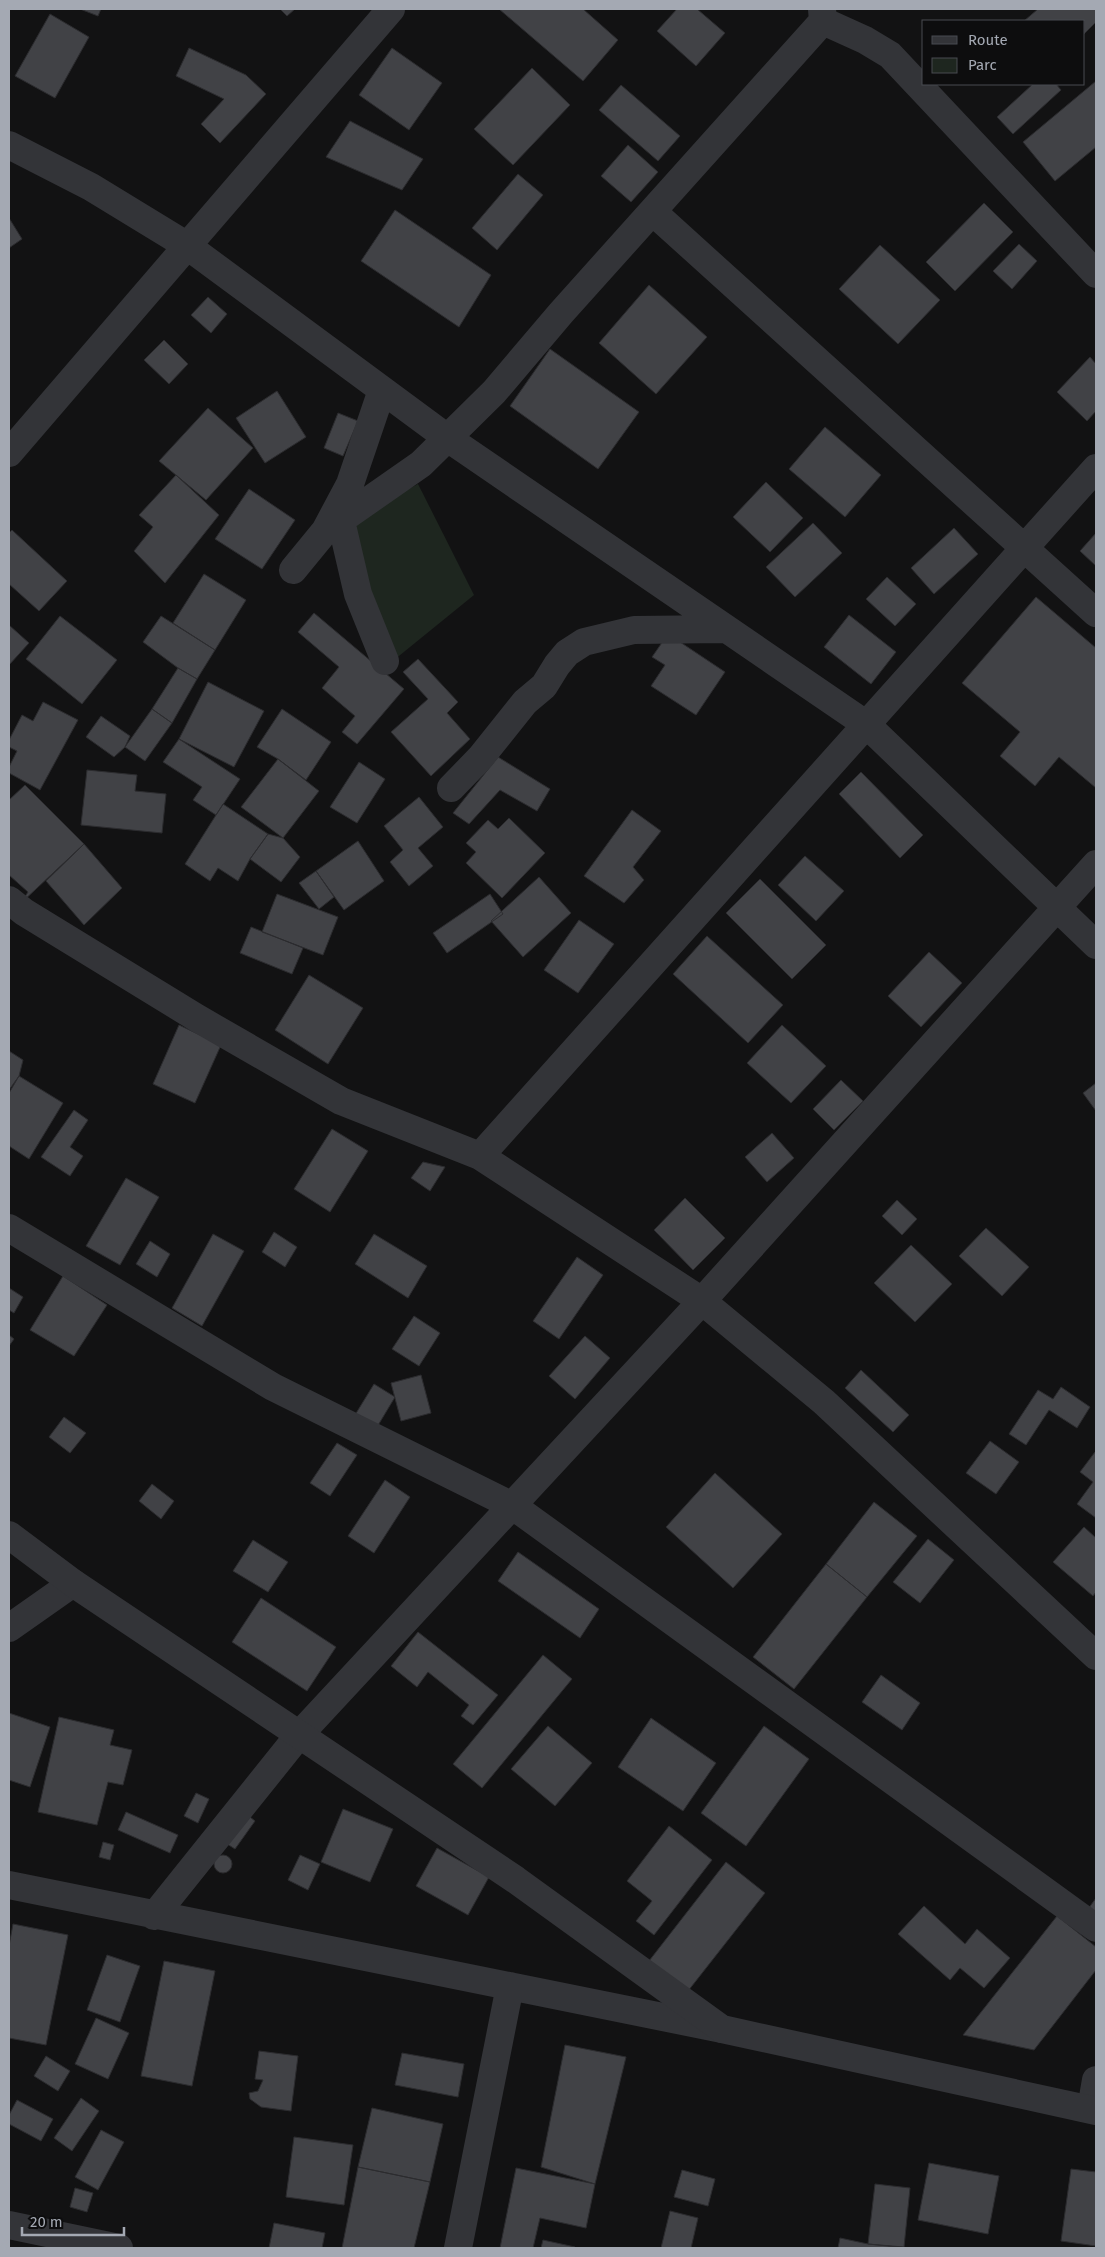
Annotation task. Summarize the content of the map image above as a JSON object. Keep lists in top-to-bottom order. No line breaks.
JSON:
{"legend":["Route","Parc"],"scale_bar":"20 m"}
